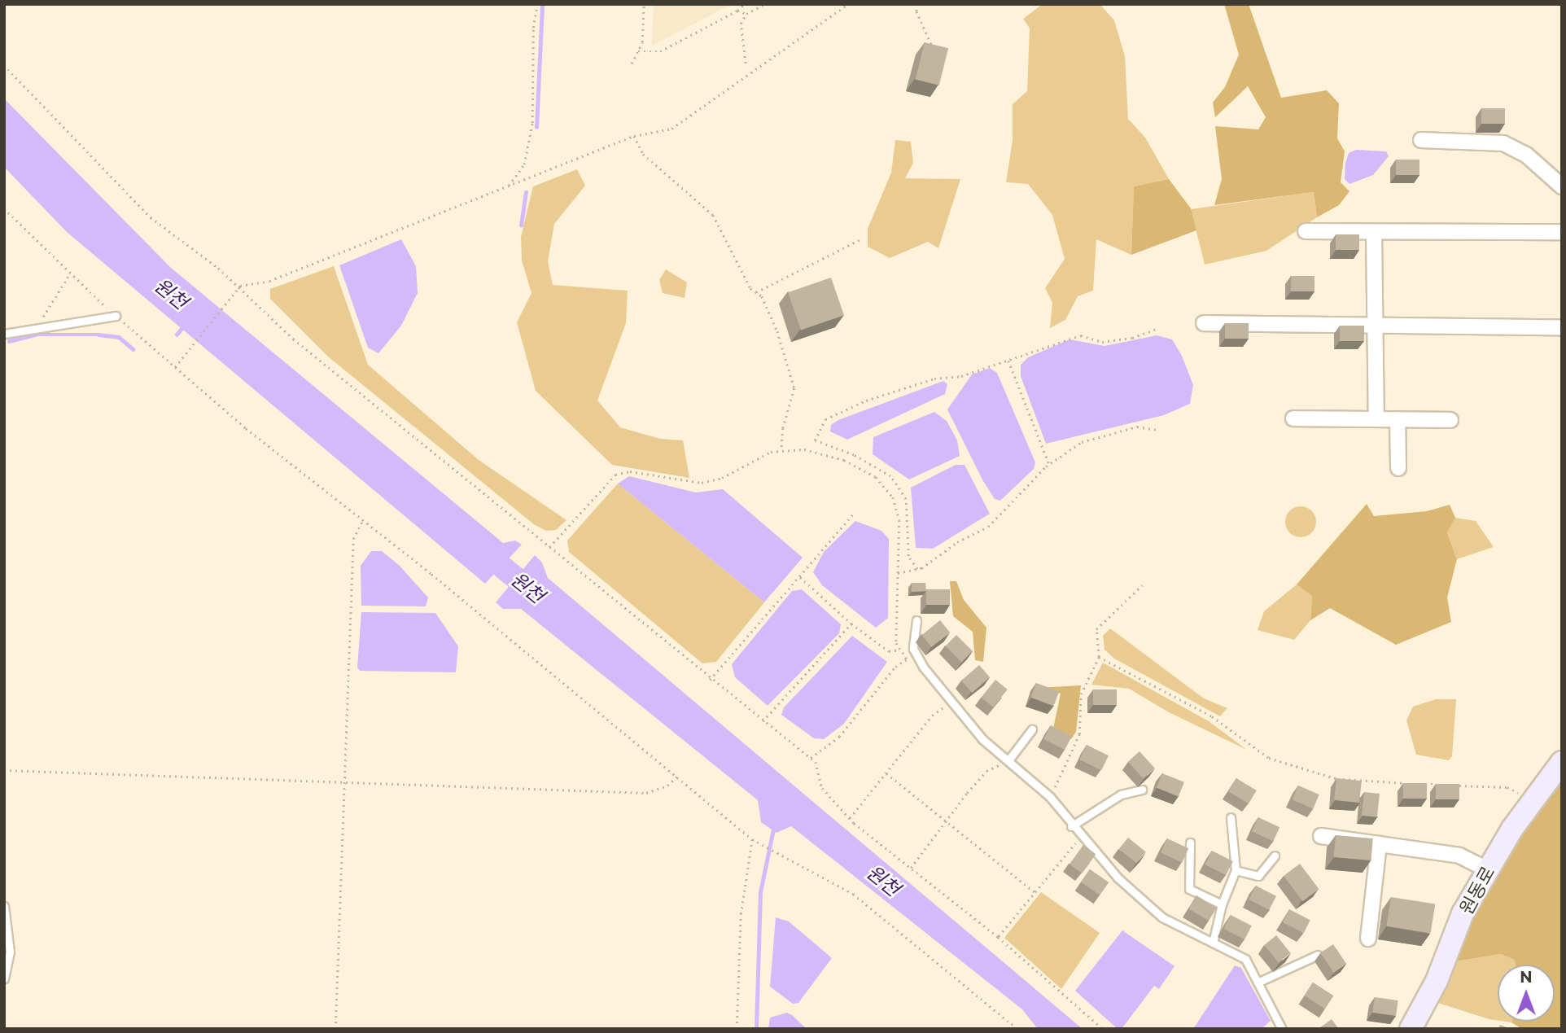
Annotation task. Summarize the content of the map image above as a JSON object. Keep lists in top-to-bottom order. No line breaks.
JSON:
{"streets":{"street":["원동로"]},"water":["원천"],"north":"top"}
